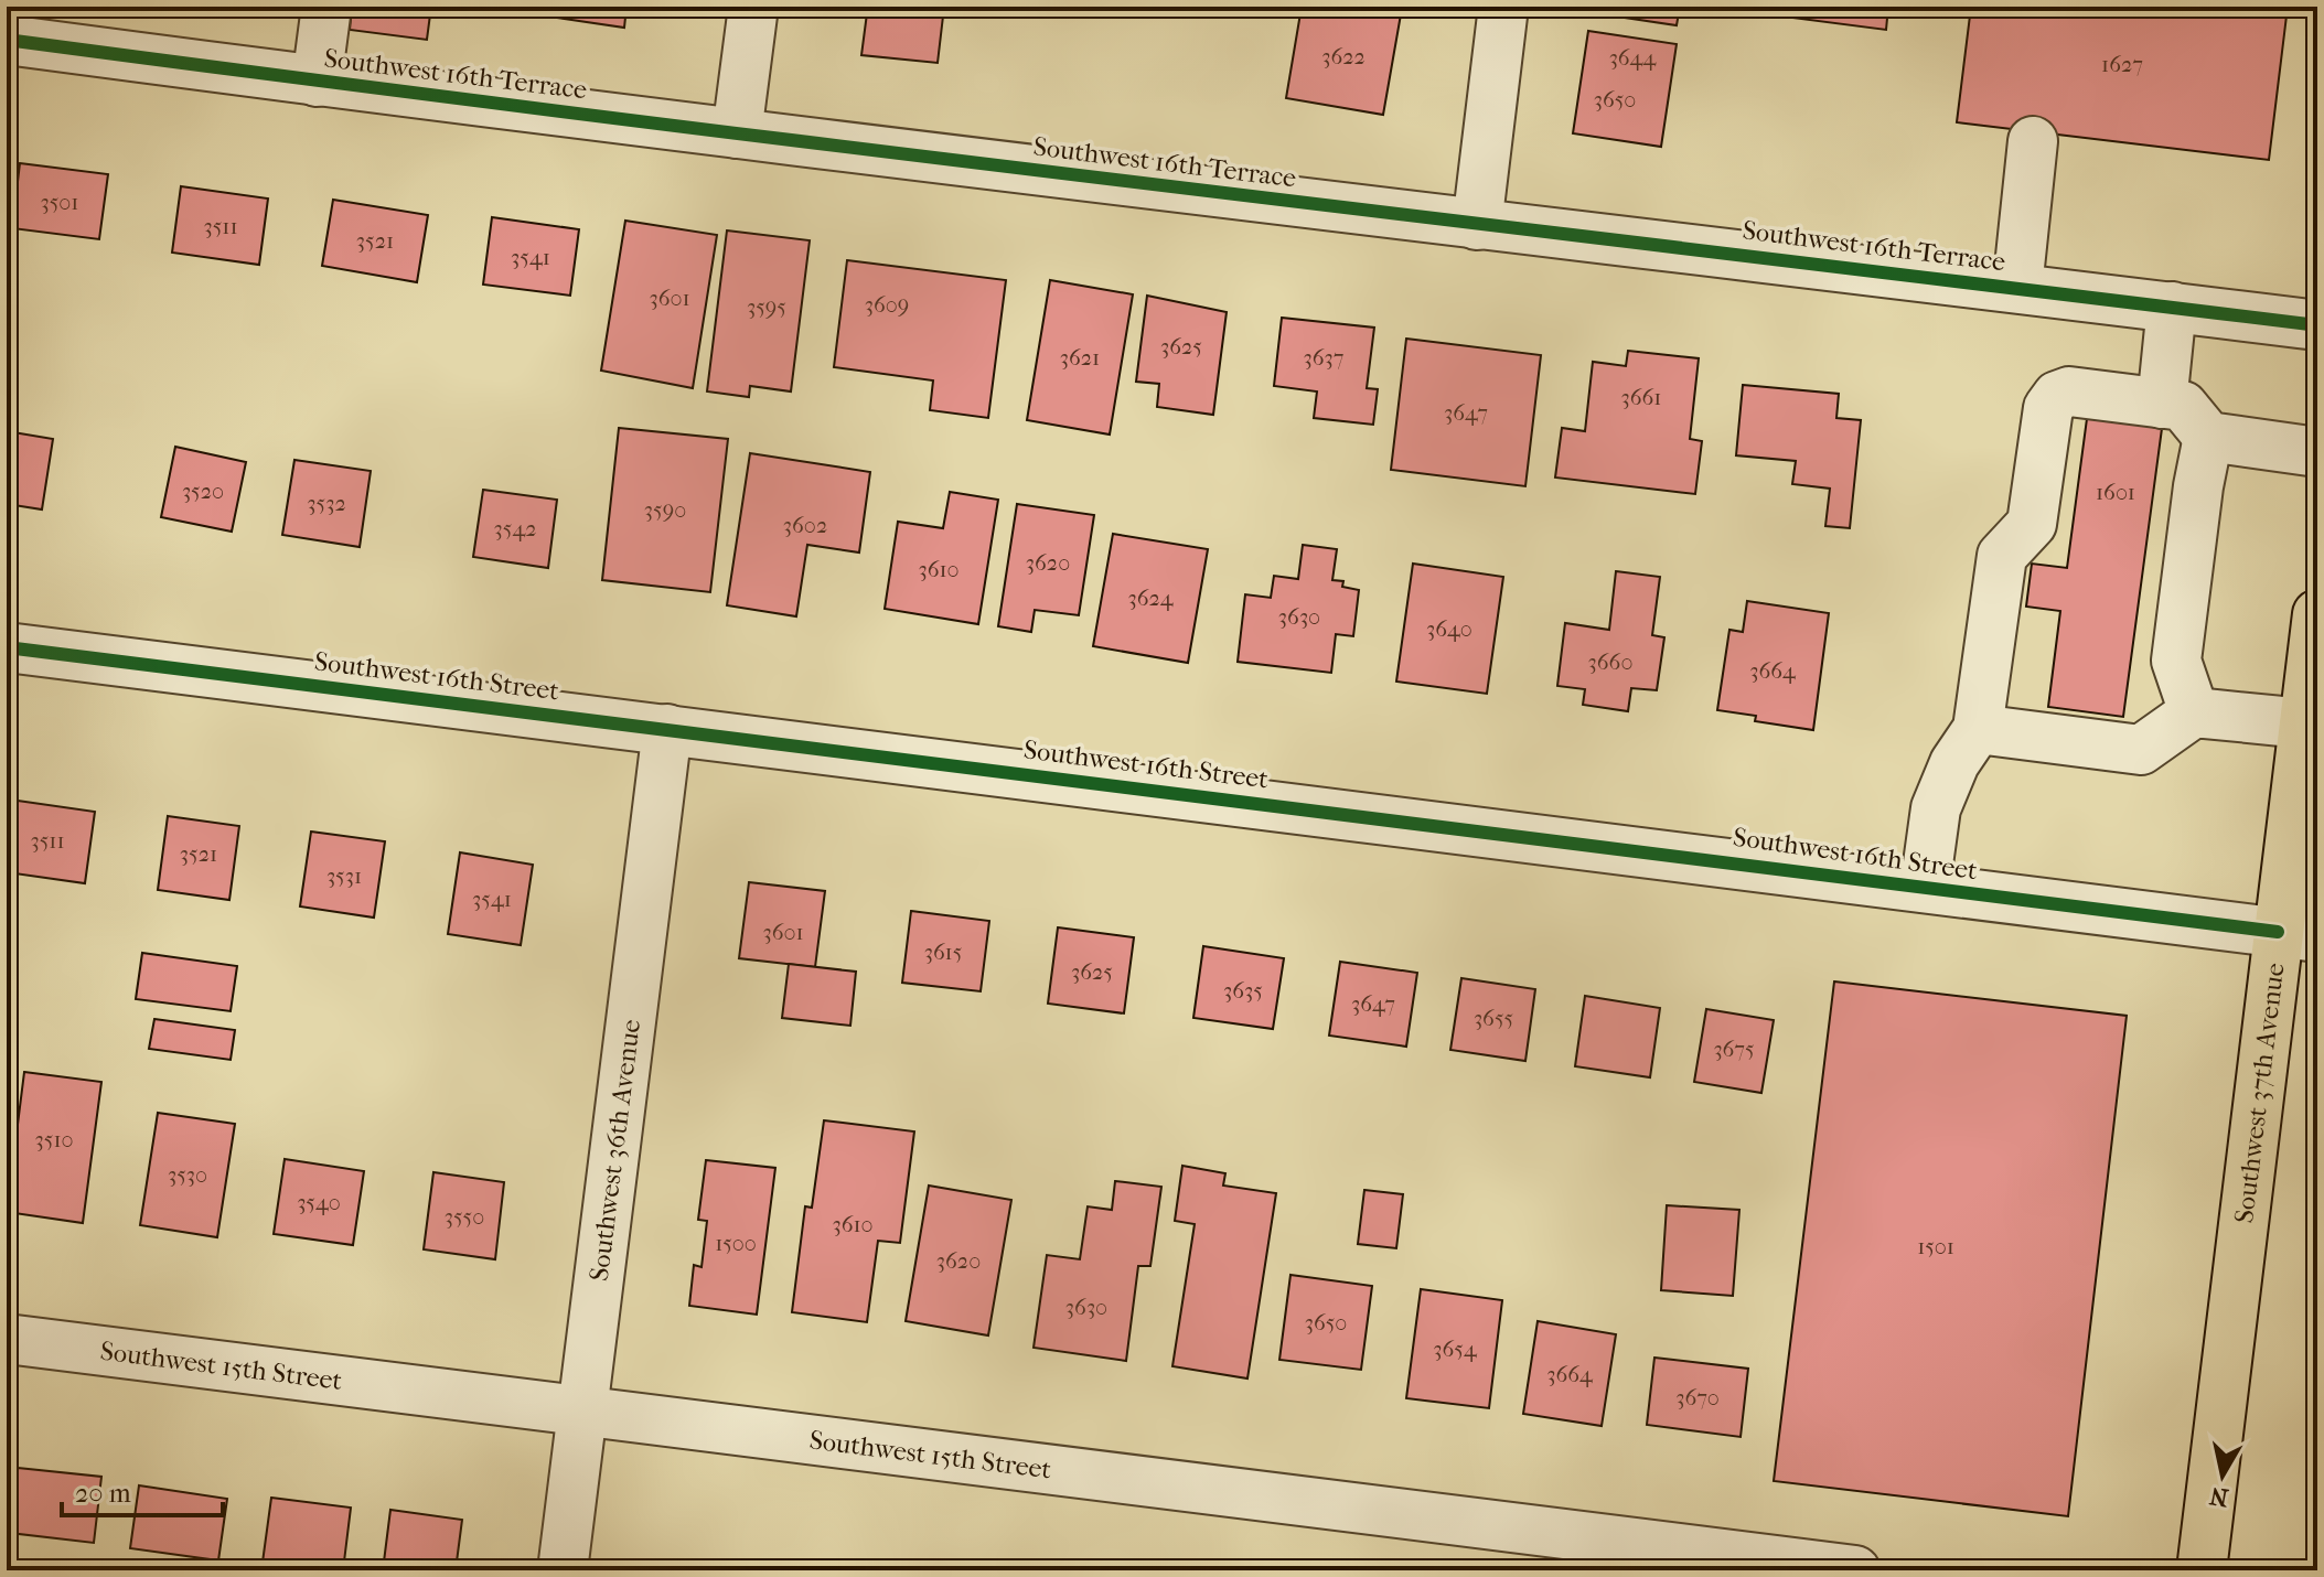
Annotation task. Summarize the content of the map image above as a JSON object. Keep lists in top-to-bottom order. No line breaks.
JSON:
{"streets":{"main road":["Southwest 37th Avenue"],"street":["Southwest 16th Terrace","Southwest 16th Street","Southwest 36th Avenue","Southwest 15th Street"]},"crossings":[["Southwest 16th Street","Southwest 37th Avenue"],["Southwest 16th Street","Southwest 36th Avenue"],["Southwest 36th Avenue","Southwest 15th Street"]],"house_numbers":["3622","3644","1627","3650","3501","3511","3521","3541","3601","3609","3595","3625","3621","3637","3661","3647","3520","1601","3532","3590","3602","3542","3620","3610","3624","3630","3640","3660","3664","3511","3521","3531","3541","3601","3615","3625","3635","3647","3655","3675","3510","3530","3540","3550","3610","1500","1501","3620","3630","3650","3654","3664","3670"],"scale_bar":"20 m","north":"bottom"}
